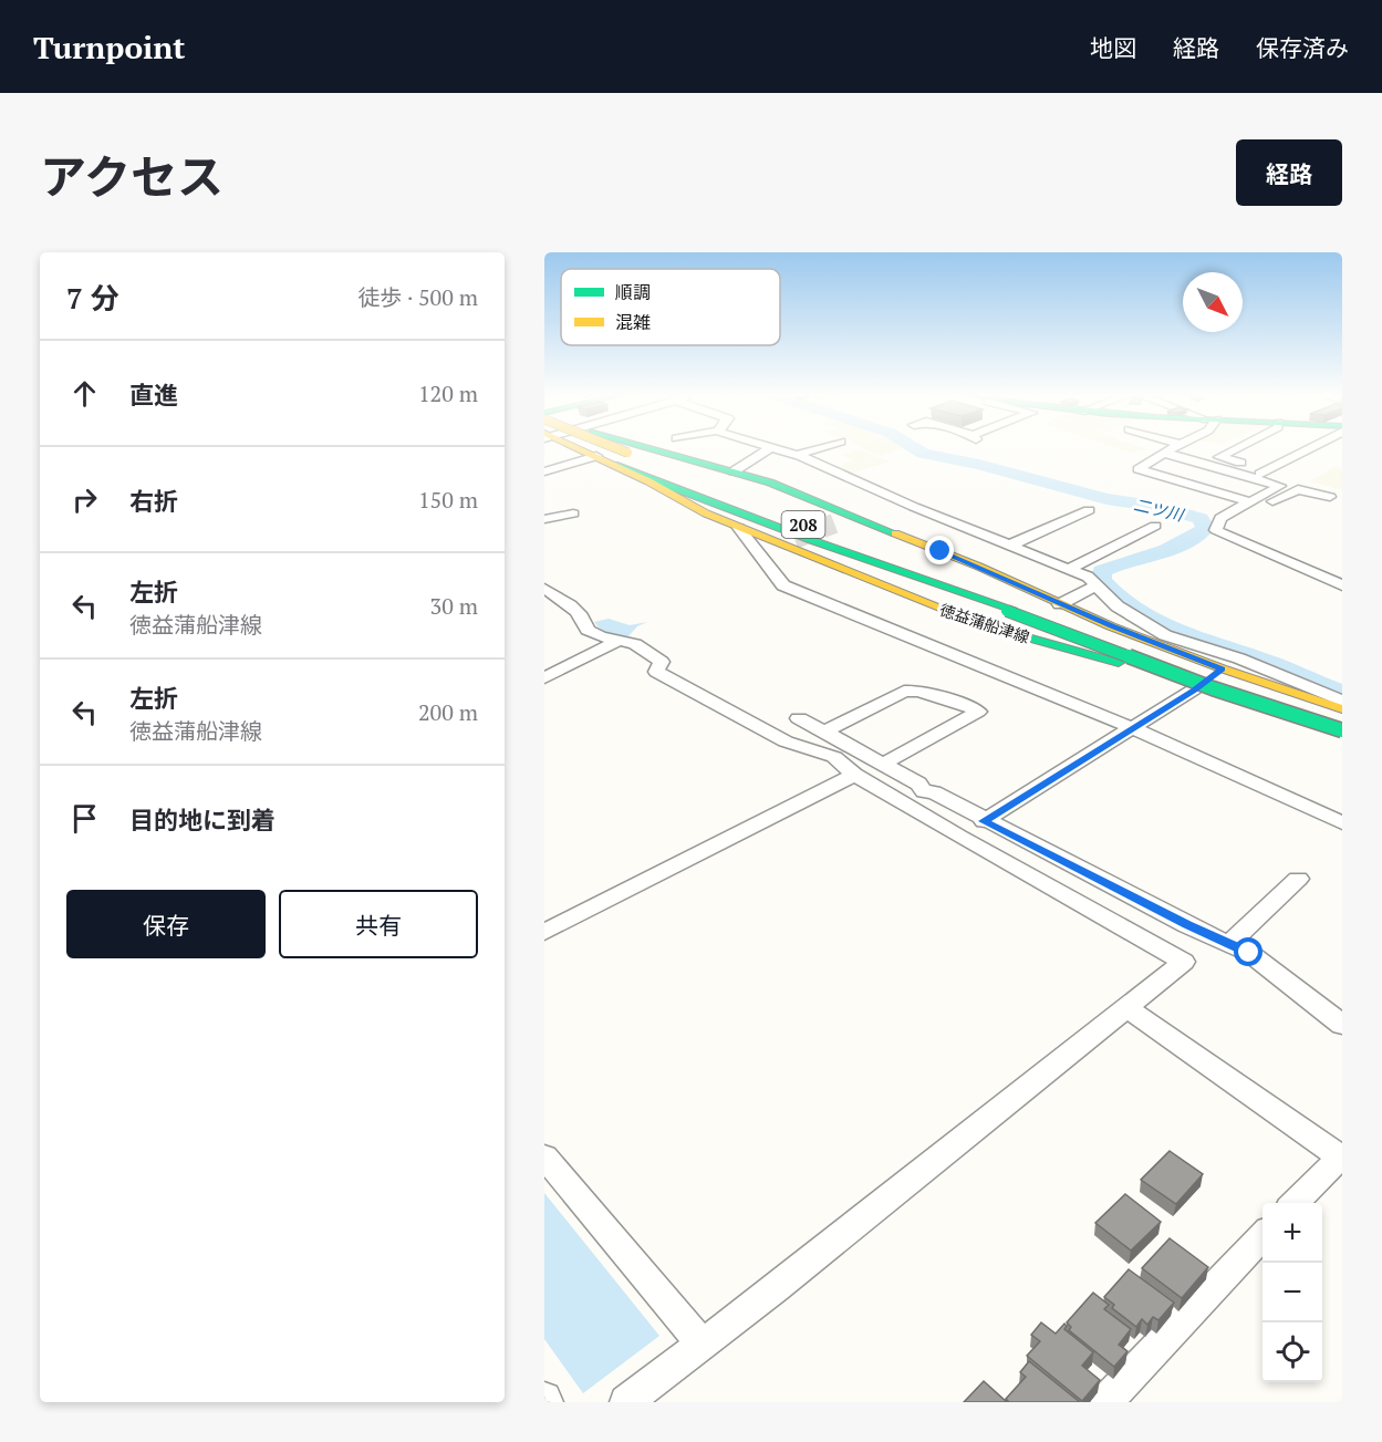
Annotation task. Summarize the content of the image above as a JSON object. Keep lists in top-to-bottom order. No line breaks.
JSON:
{"streets":{"main road":["208","徳益蒲船津線"]},"water":["二ツ川"],"legend":["順調","混雑"],"north":"bottom right","page":{"header":"Turnpoint","nav":["地図","経路","保存済み"],"title":"アクセス","buttons":["経路",["保存","共有"]],"heading":["7 分","徒歩 · 500 m"],"list":[["直進","120 m"],["右折","150 m"],["左折","徳益蒲船津線","30 m"],["左折","徳益蒲船津線","200 m"],"目的地に到着"],"map_buttons":["+","−"]}}
